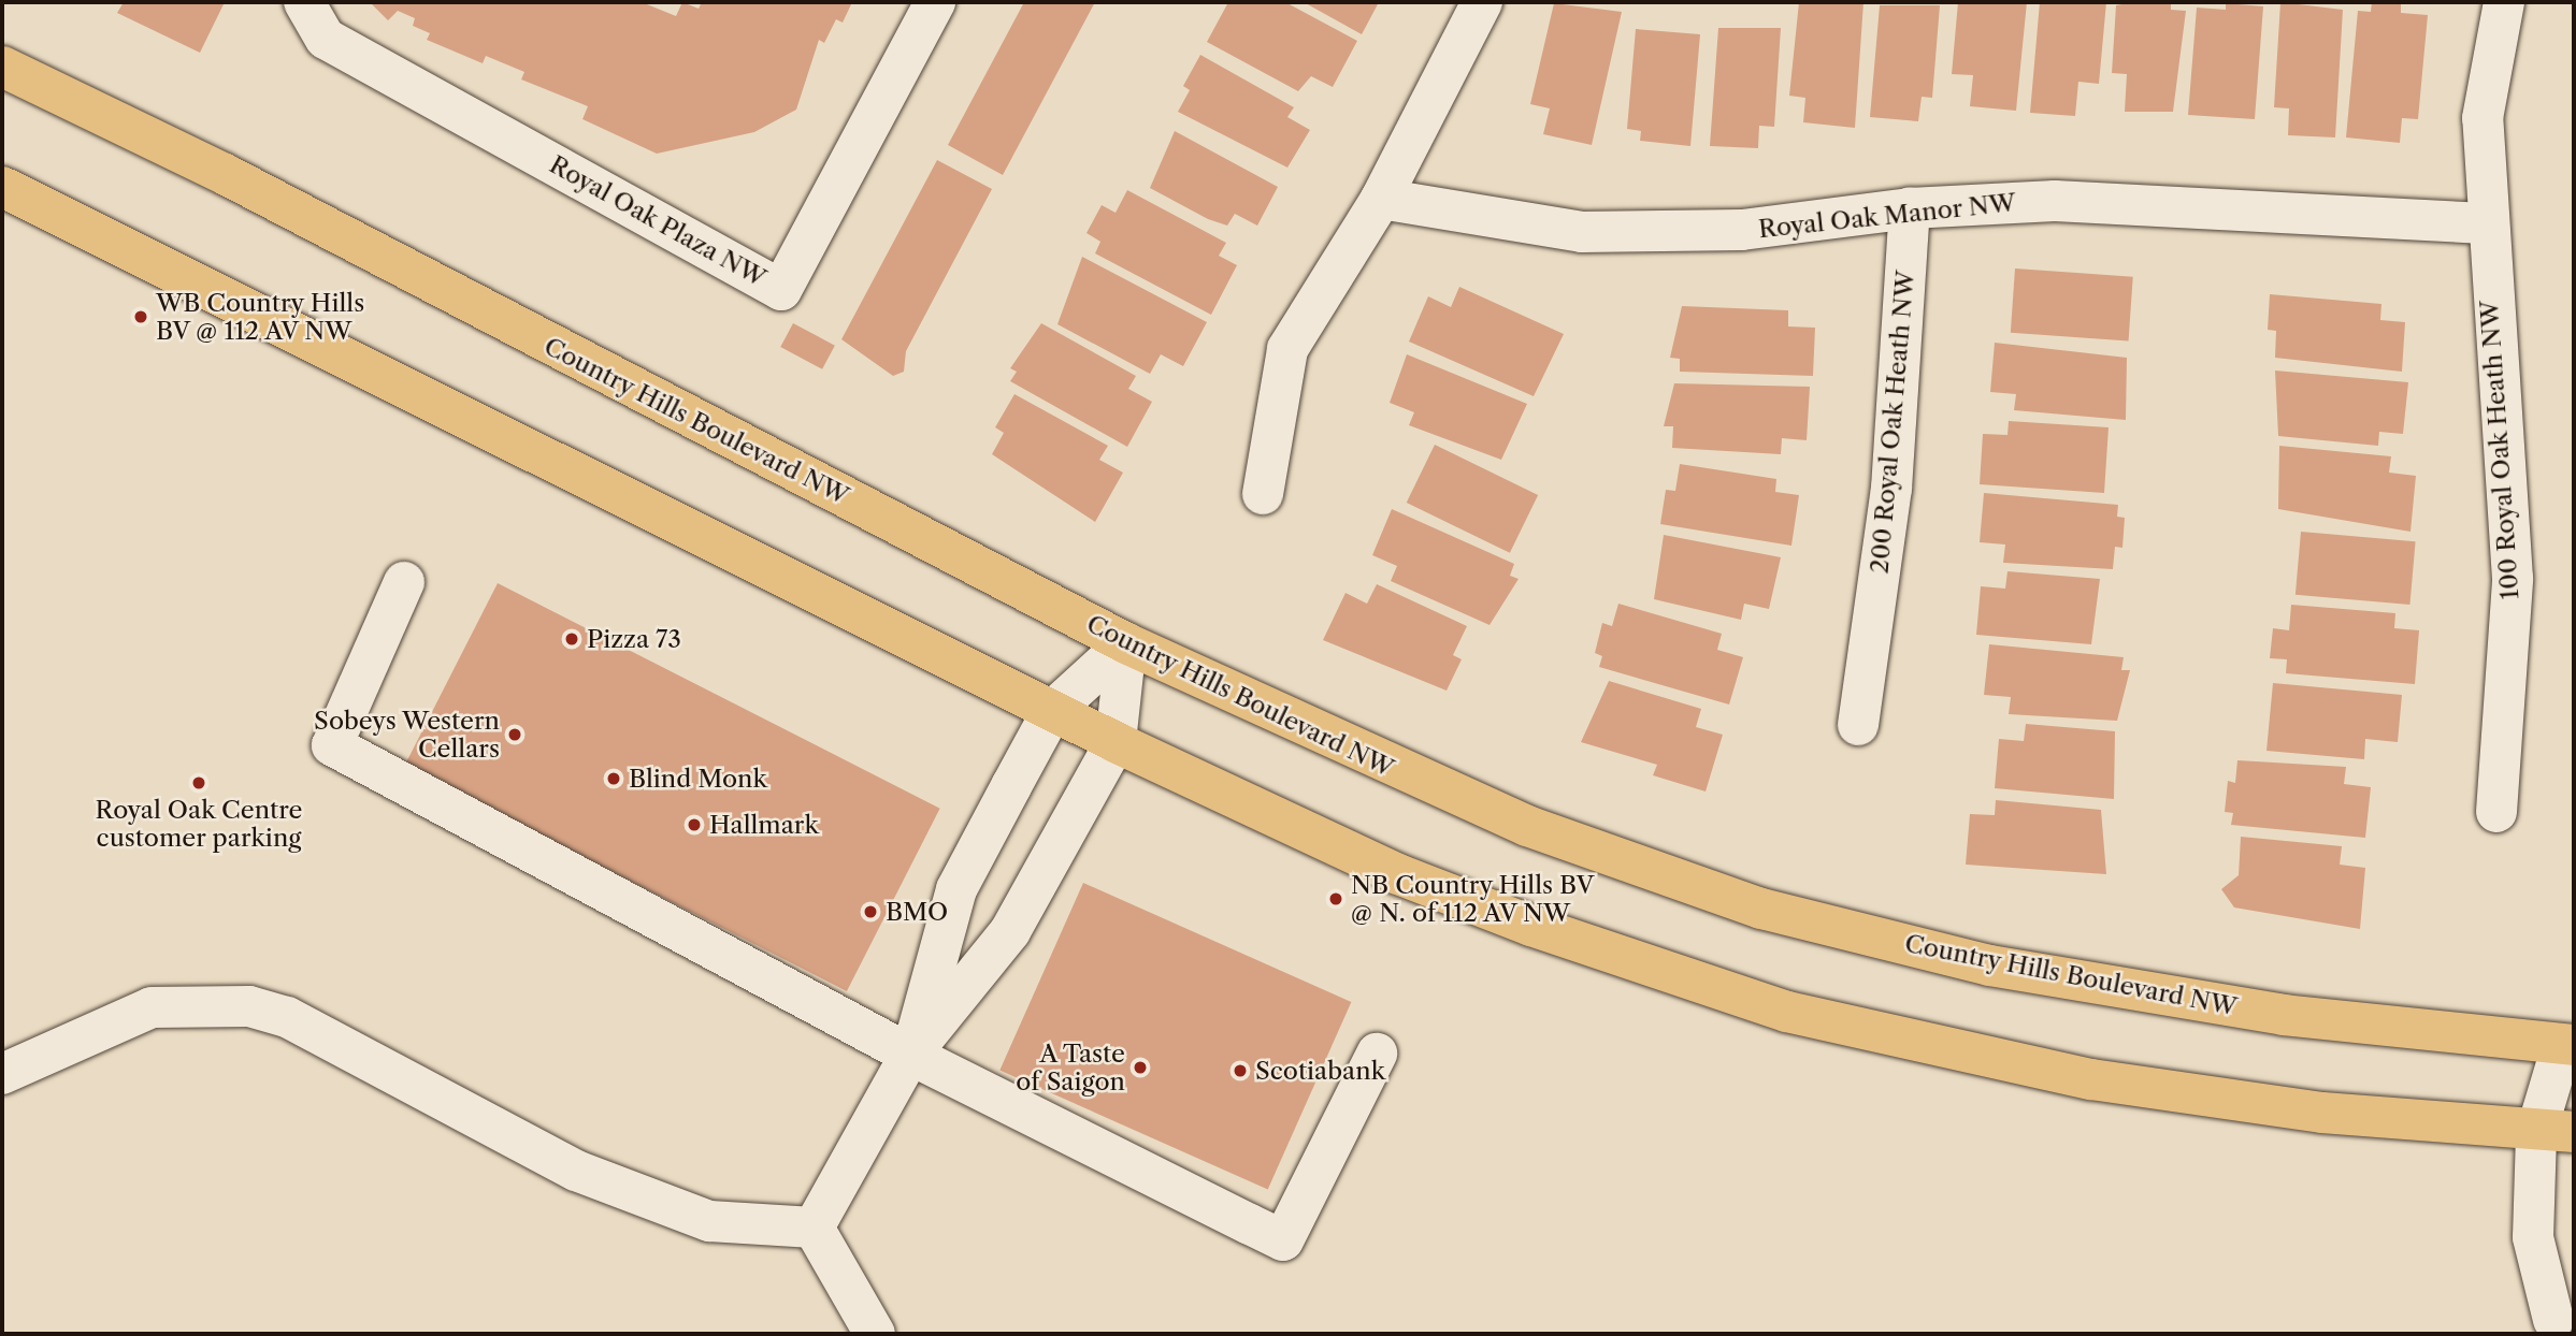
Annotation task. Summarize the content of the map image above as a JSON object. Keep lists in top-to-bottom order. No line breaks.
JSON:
{"streets":{"main road":["Country Hills Boulevard NW"],"street":["Royal Oak Manor NW","Royal Oak Plaza NW","200 Royal Oak Heath NW","100 Royal Oak Heath NW"]},"crossings":[["Royal Oak Manor NW","200 Royal Oak Heath NW"],["Royal Oak Manor NW","100 Royal Oak Heath NW"]],"places":["WB Country Hills BV @ 112 AV NW","Pizza 73","Sobeys Western Cellars","Blind Monk","Royal Oak Centre customer parking","Hallmark","NB Country Hills BV @ N. of 112 AV NW","BMO","A Taste of Saigon","Scotiabank"]}
